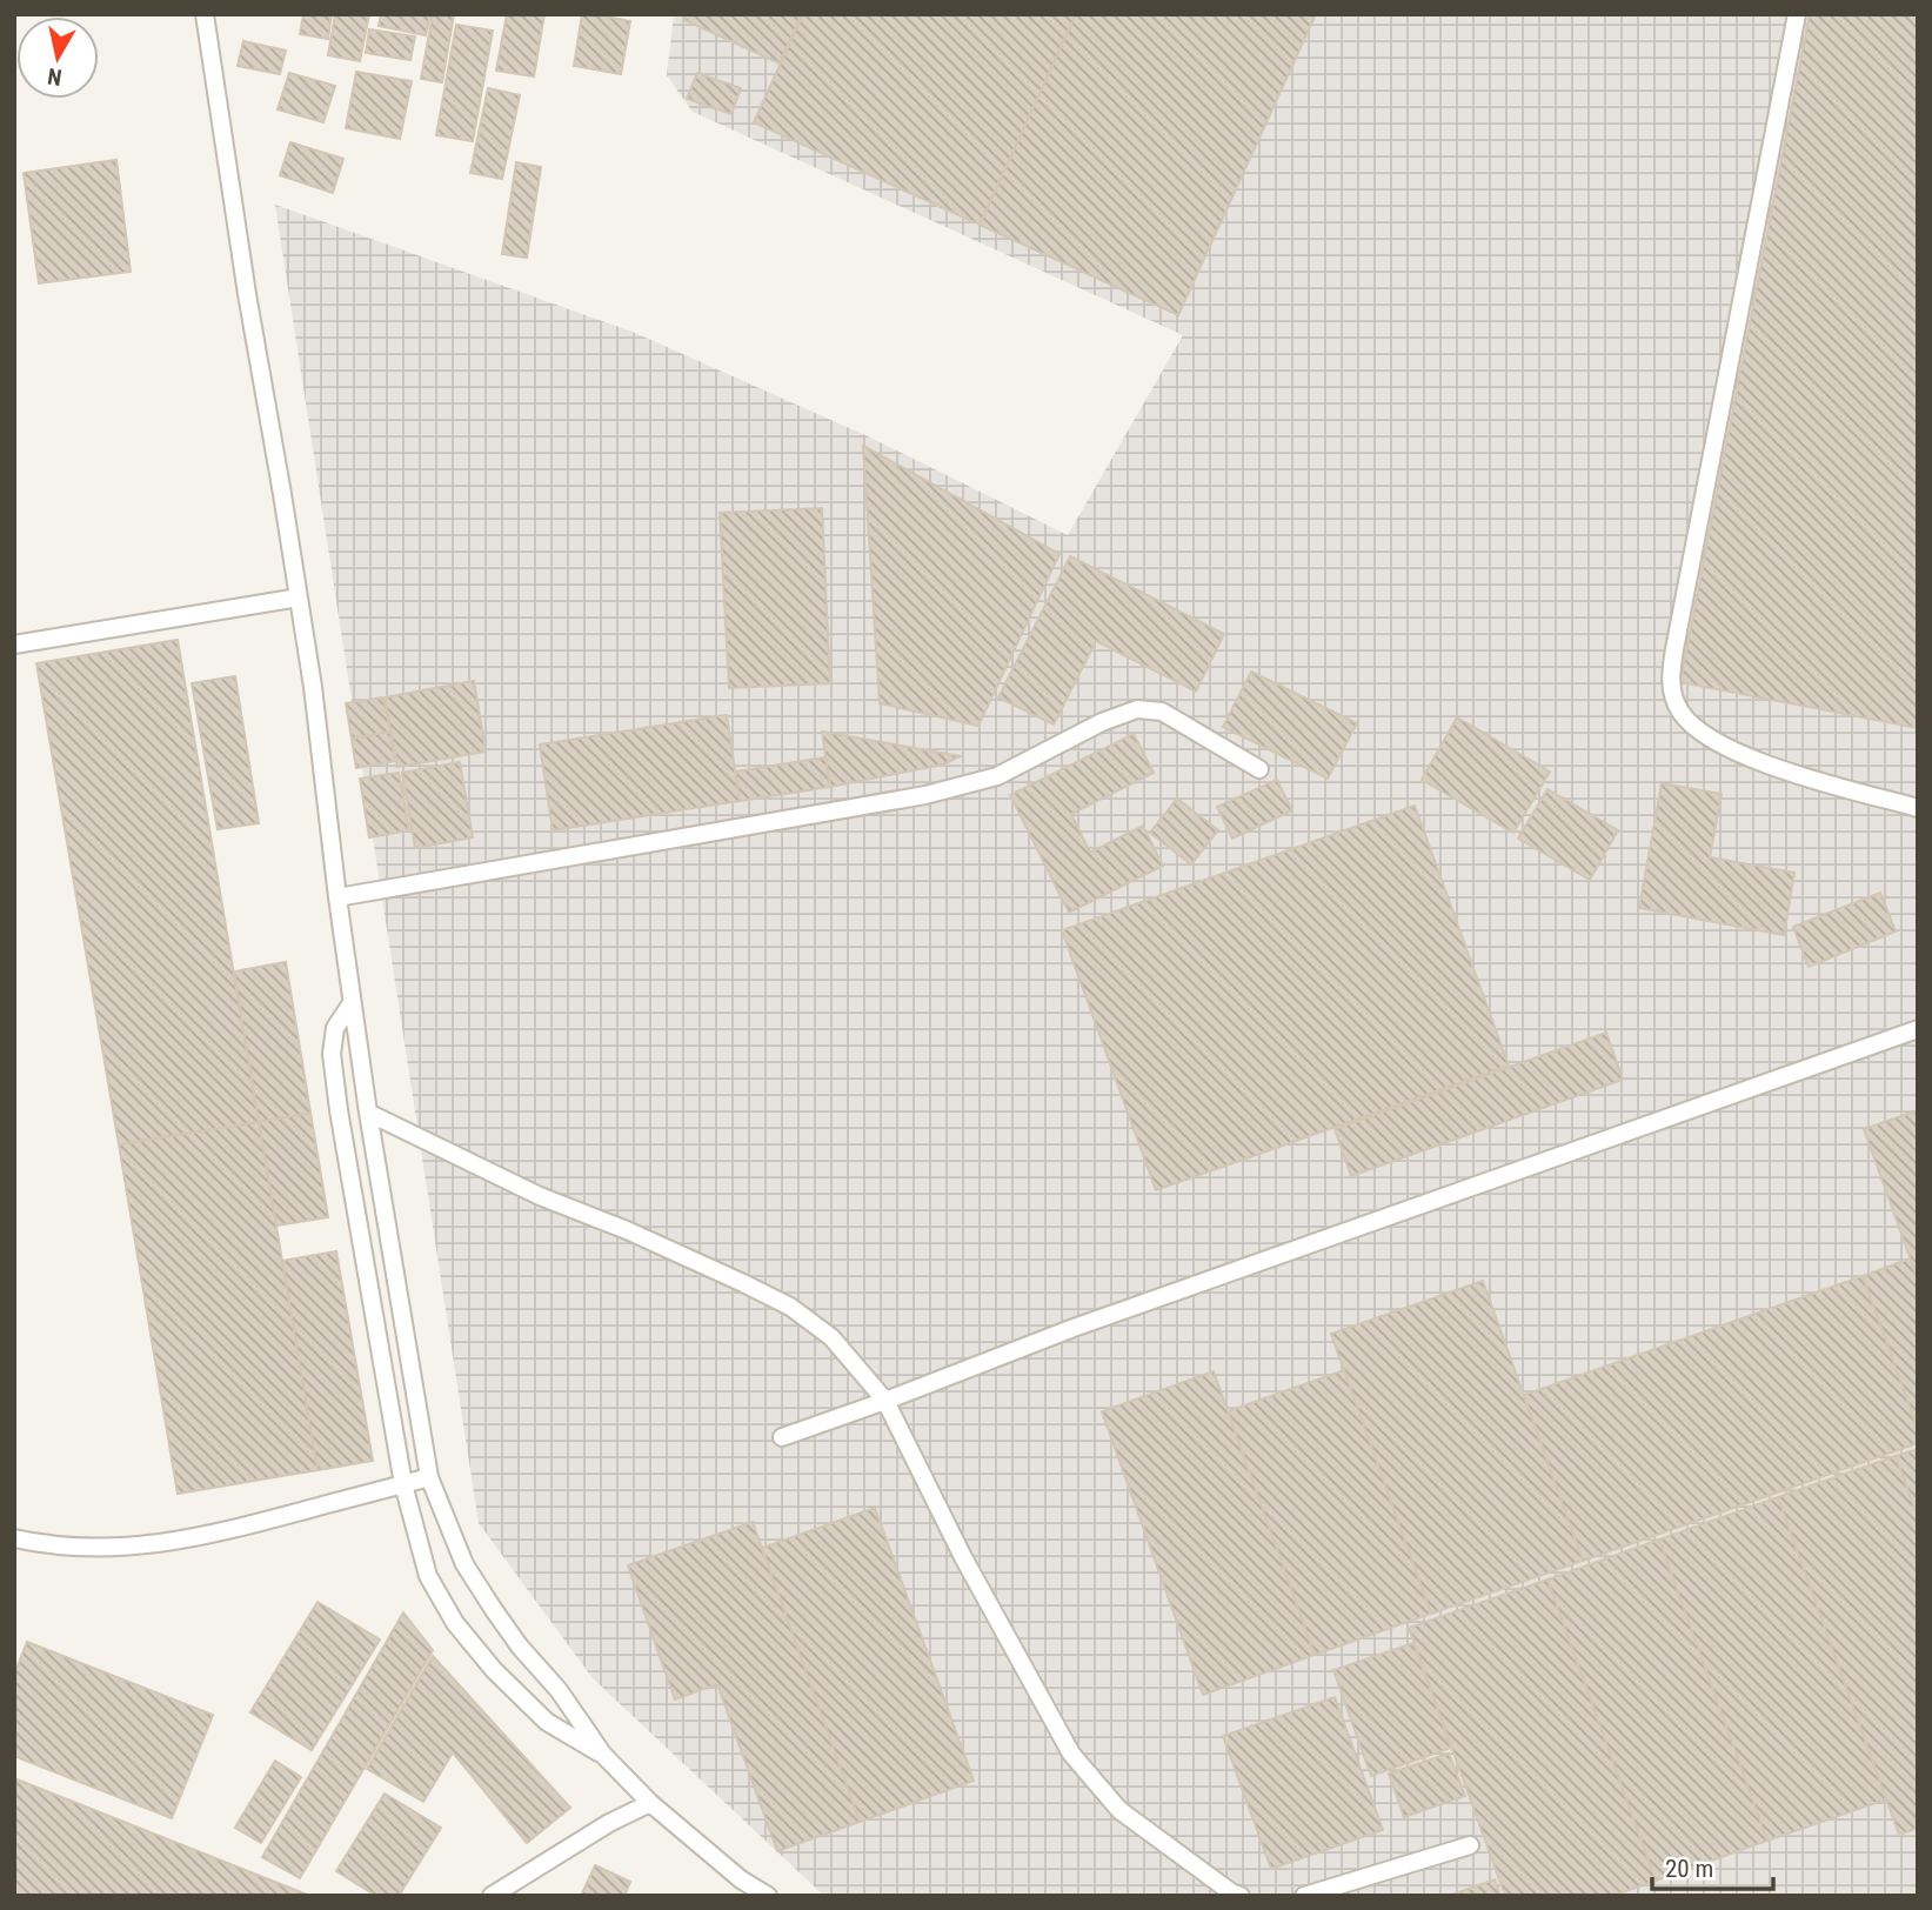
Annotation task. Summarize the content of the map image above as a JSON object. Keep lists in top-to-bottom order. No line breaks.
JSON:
{"scale_bar":"20 m","north":"bottom"}
